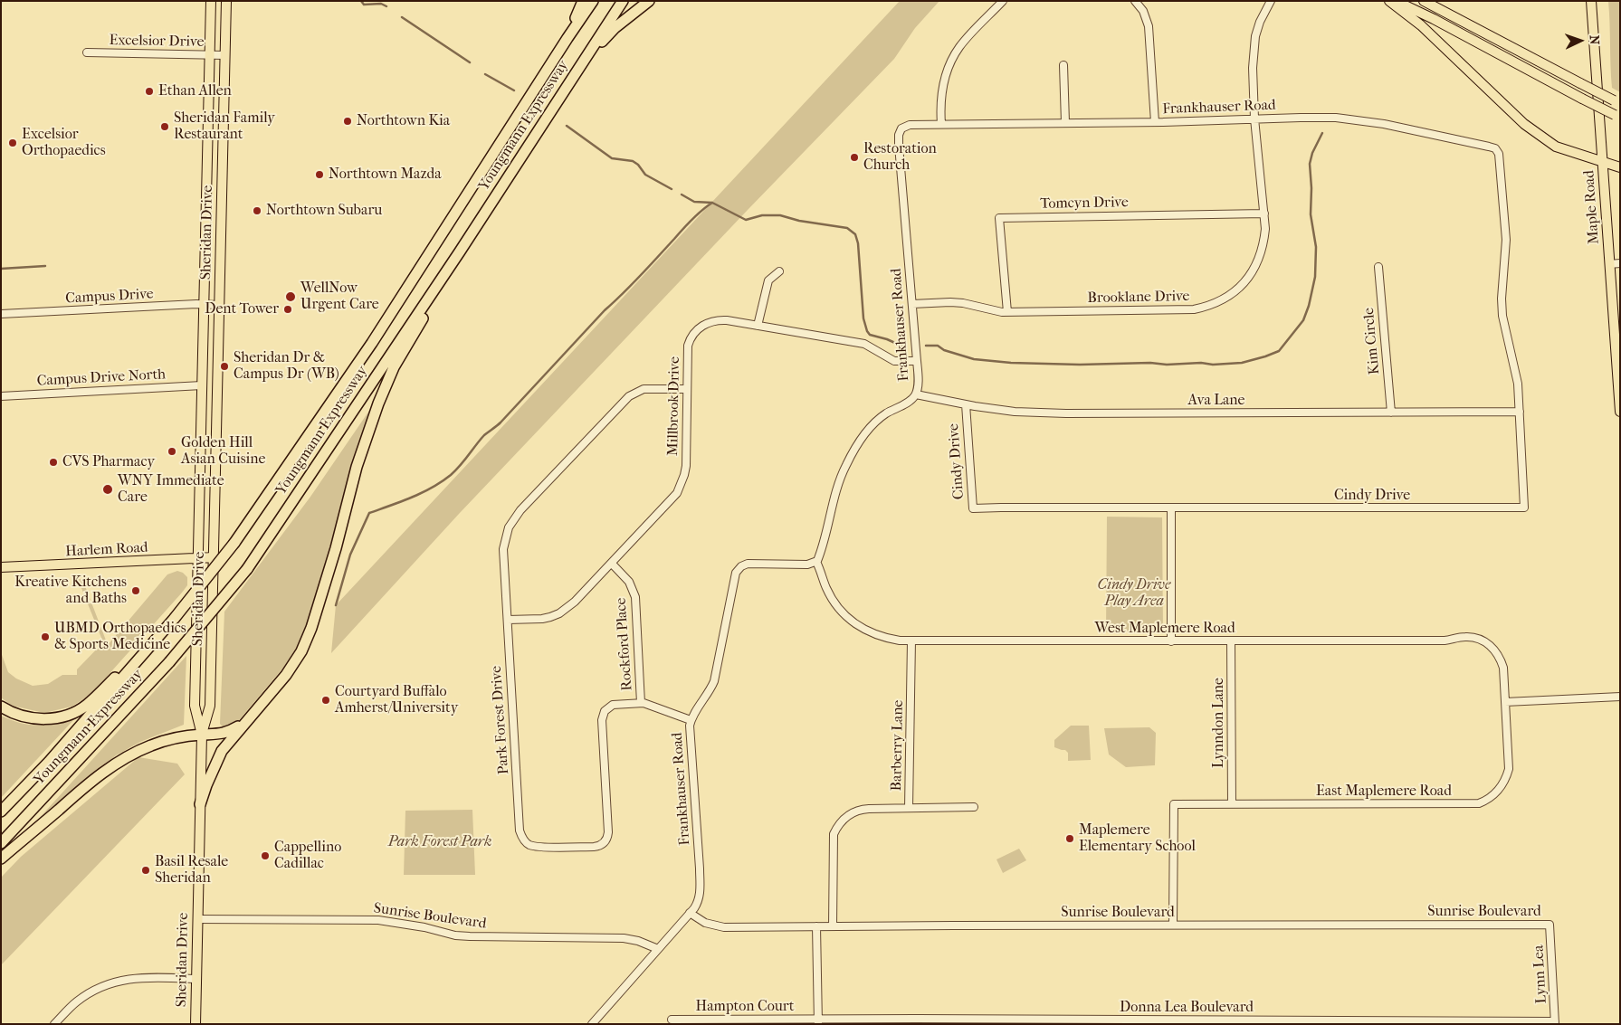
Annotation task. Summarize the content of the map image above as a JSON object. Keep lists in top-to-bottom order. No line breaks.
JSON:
{"streets":{"highway":["Youngmann Expressway"],"main road":["Maple Road","Sheridan Drive","Harlem Road"],"street":["Excelsior Drive","Frankhauser Road","Tomcyn Drive","Campus Drive","Brooklane Drive","Kim Circle","Campus Drive North","Ava Lane","Millbrook Drive","Cindy Drive","West Maplemere Road","Rockford Place","Park Forest Drive","Lynndon Lane","Barberry Lane","East Maplemere Road","Sunrise Boulevard","Lynn Lea","Hampton Court","Donna Lea Boulevard"]},"crossings":[["Excelsior Drive","Sheridan Drive"],["Frankhauser Road","Brooklane Drive"],["Frankhauser Road","Ava Lane"],["Frankhauser Road","Millbrook Drive"],["Frankhauser Road","Cindy Drive"],["Frankhauser Road","West Maplemere Road"],["Frankhauser Road","Park Forest Drive"],["Frankhauser Road","Sunrise Boulevard"],["Tomcyn Drive","Brooklane Drive"],["Sheridan Drive","Campus Drive"],["Sheridan Drive","Campus Drive North"],["Sheridan Drive","Harlem Road"],["Sheridan Drive","Sunrise Boulevard"],["Kim Circle","Ava Lane"],["Ava Lane","Cindy Drive"],["Millbrook Drive","Rockford Place"],["Millbrook Drive","Park Forest Drive"],["West Maplemere Road","Lynndon Lane"],["West Maplemere Road","Barberry Lane"],["West Maplemere Road","East Maplemere Road"],["Rockford Place","Park Forest Drive"],["Lynndon Lane","East Maplemere Road"],["Barberry Lane","Sunrise Boulevard"],["East Maplemere Road","Sunrise Boulevard"],["Sunrise Boulevard","Lynn Lea"],["Lynn Lea","Donna Lea Boulevard"],["Hampton Court","Donna Lea Boulevard"]],"parks":["Cindy Drive Play Area","Park Forest Park"],"places":["Ethan Allen","Northtown Kia","Sheridan Family Restaurant","Excelsior Orthopaedics","Restoration Church","Northtown Mazda","Northtown Subaru","WellNow Urgent Care","Dent Tower","Sheridan Dr & Campus Dr (WB)","Golden Hill Asian Cuisine","CVS Pharmacy","WNY Immediate Care","Kreative Kitchens and Baths","UBMD Orthopaedics & Sports Medicine","Courtyard Buffalo Amherst/University","Maplemere Elementary School","Cappellino Cadillac","Basil Resale Sheridan"],"north":"right"}
